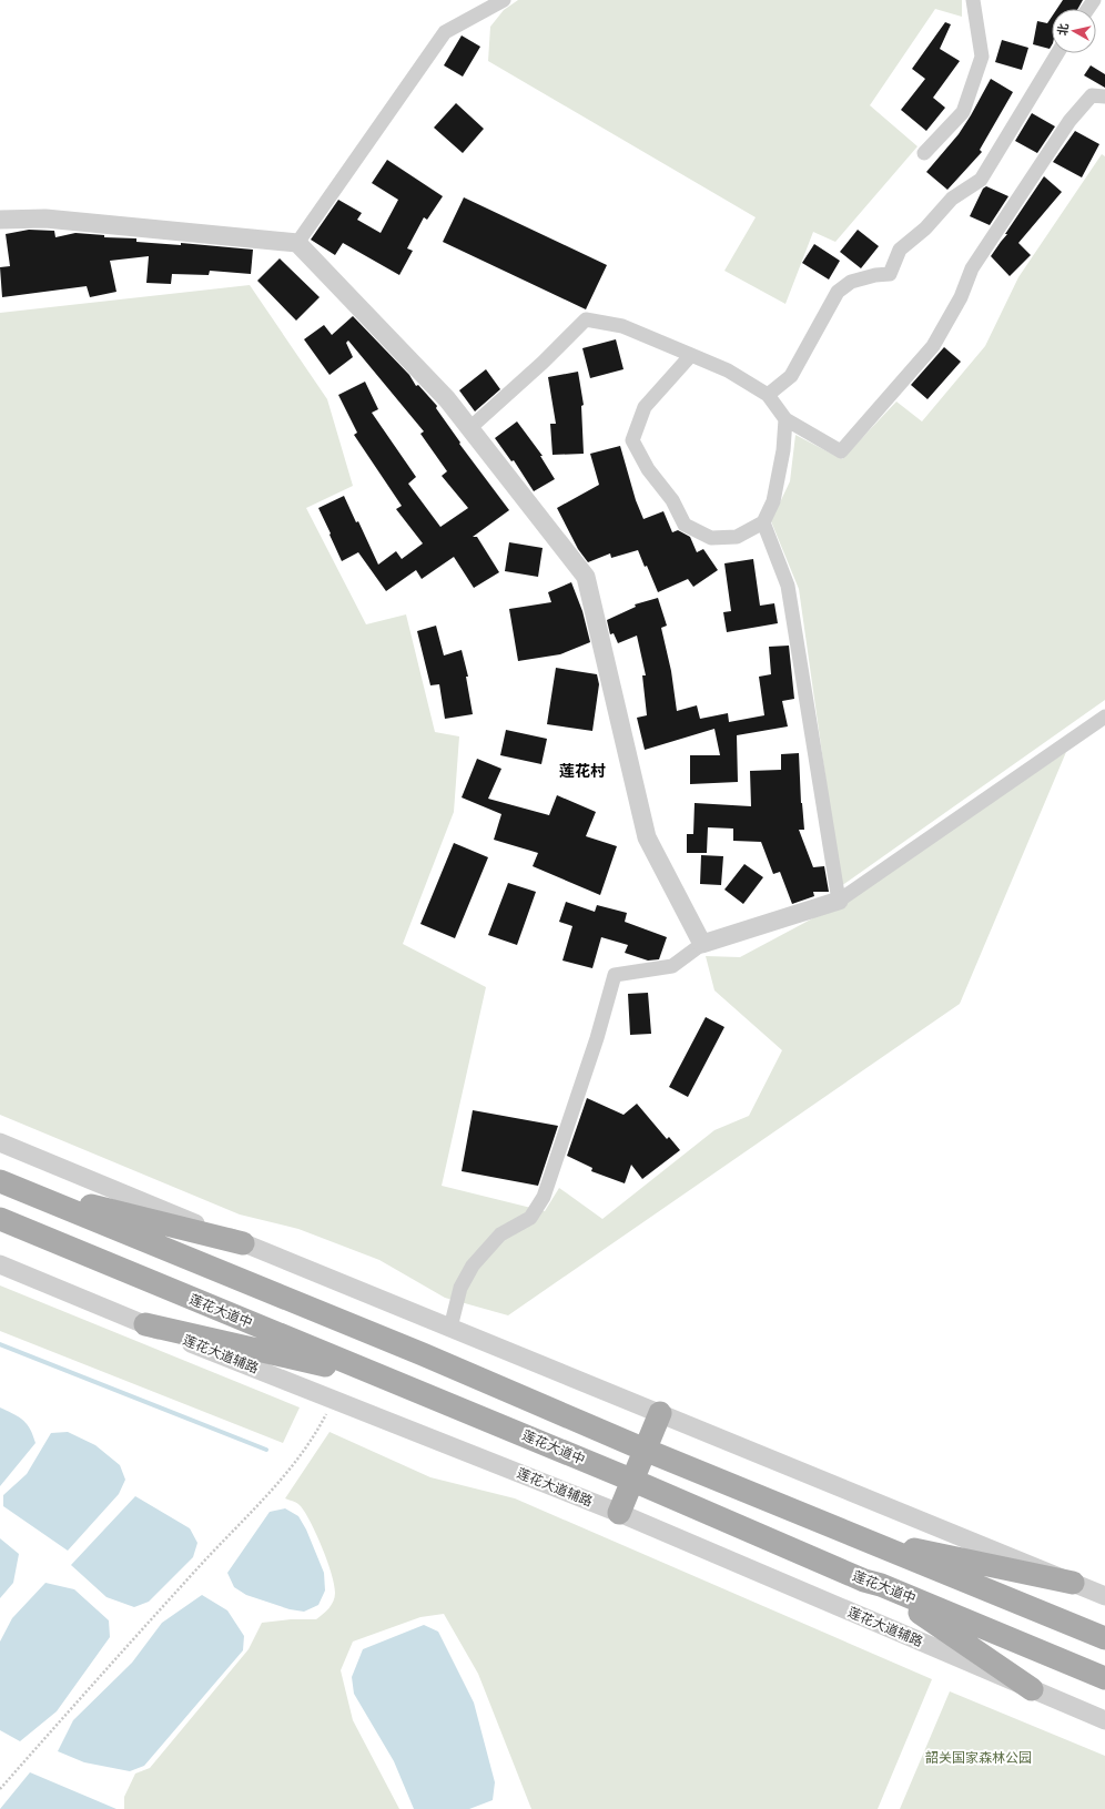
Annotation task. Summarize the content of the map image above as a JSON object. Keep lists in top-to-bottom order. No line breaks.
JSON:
{"streets":{"main road":["莲花大道中"],"street":["莲花大道辅路"]},"districts":["莲花村"],"parks":["韶关国家森林公园"],"north":"left"}
